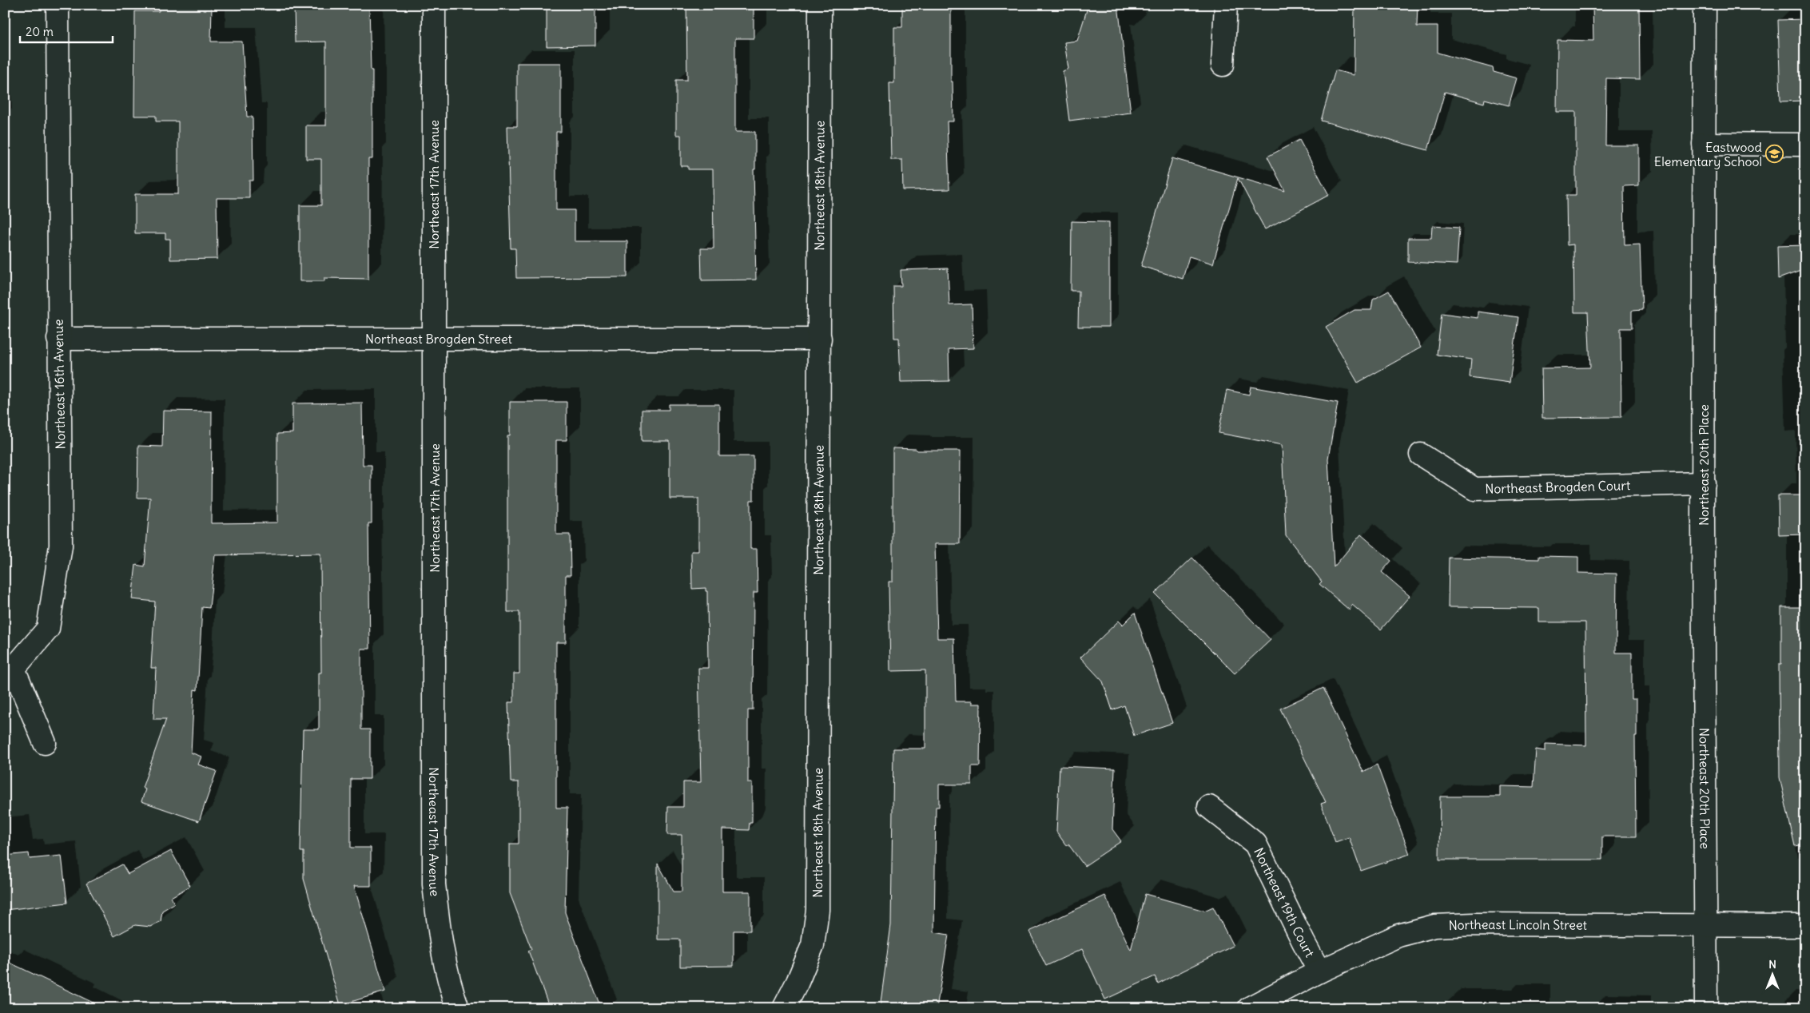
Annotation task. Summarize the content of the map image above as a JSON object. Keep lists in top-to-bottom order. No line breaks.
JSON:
{"streets":{"street":["Northeast 17th Avenue","Northeast 18th Avenue","Northeast Brogden Street","Northeast 16th Avenue","Northeast 20th Place","Northeast Brogden Court","Northeast 19th Court","Northeast Lincoln Street"]},"crossings":[["Northeast 17th Avenue","Northeast Brogden Street"],["Northeast 18th Avenue","Northeast Brogden Street"],["Northeast Brogden Street","Northeast 16th Avenue"],["Northeast 20th Place","Northeast Brogden Court"],["Northeast 20th Place","Northeast Lincoln Street"],["Northeast 19th Court","Northeast Lincoln Street"]],"places":{"school or university":["Eastwood Elementary School"]},"scale_bar":"20 m","north":"top"}
